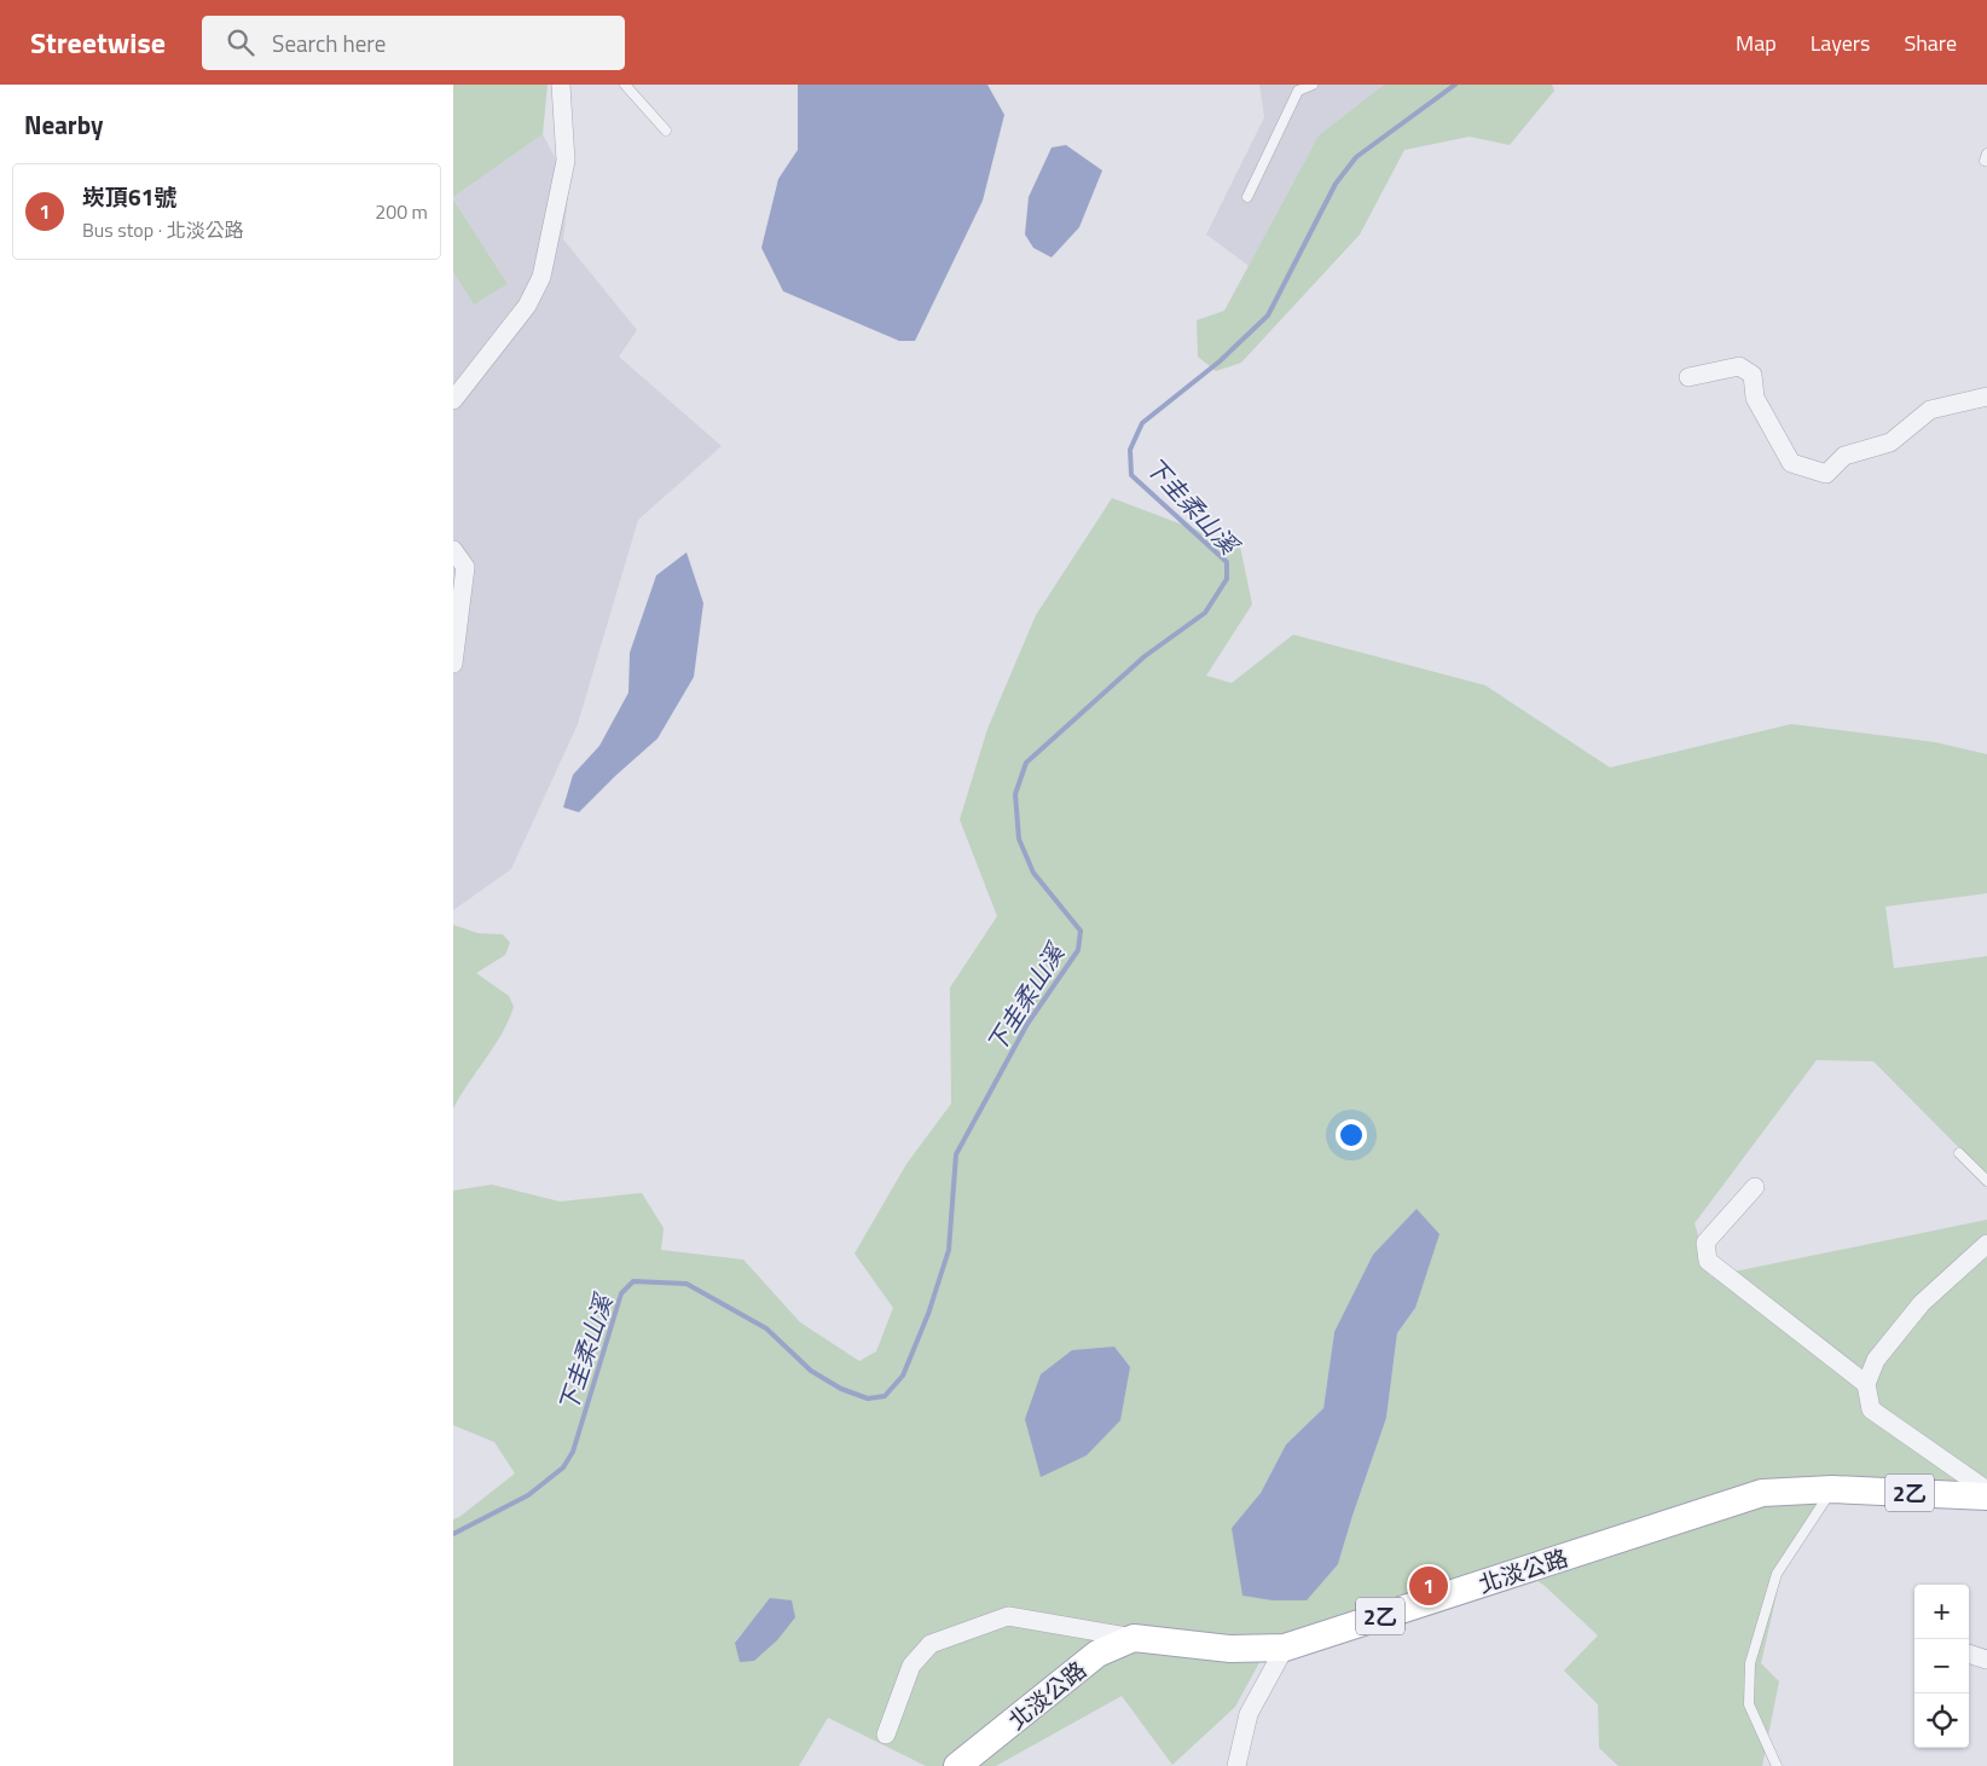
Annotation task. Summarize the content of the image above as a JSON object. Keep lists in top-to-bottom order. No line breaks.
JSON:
{"streets":{"main road":["2乙","北淡公路"]},"water":["下圭柔山溪"],"page":{"header":"Streetwise","search":"Search here","nav":["Map","Layers","Share"],"heading":"Nearby","list":[{"mark":"1","name":"崁頂61號","note":"Bus stop · 北淡公路","value":"200 m"}],"pins":"1","map_buttons":["+","−"]}}
